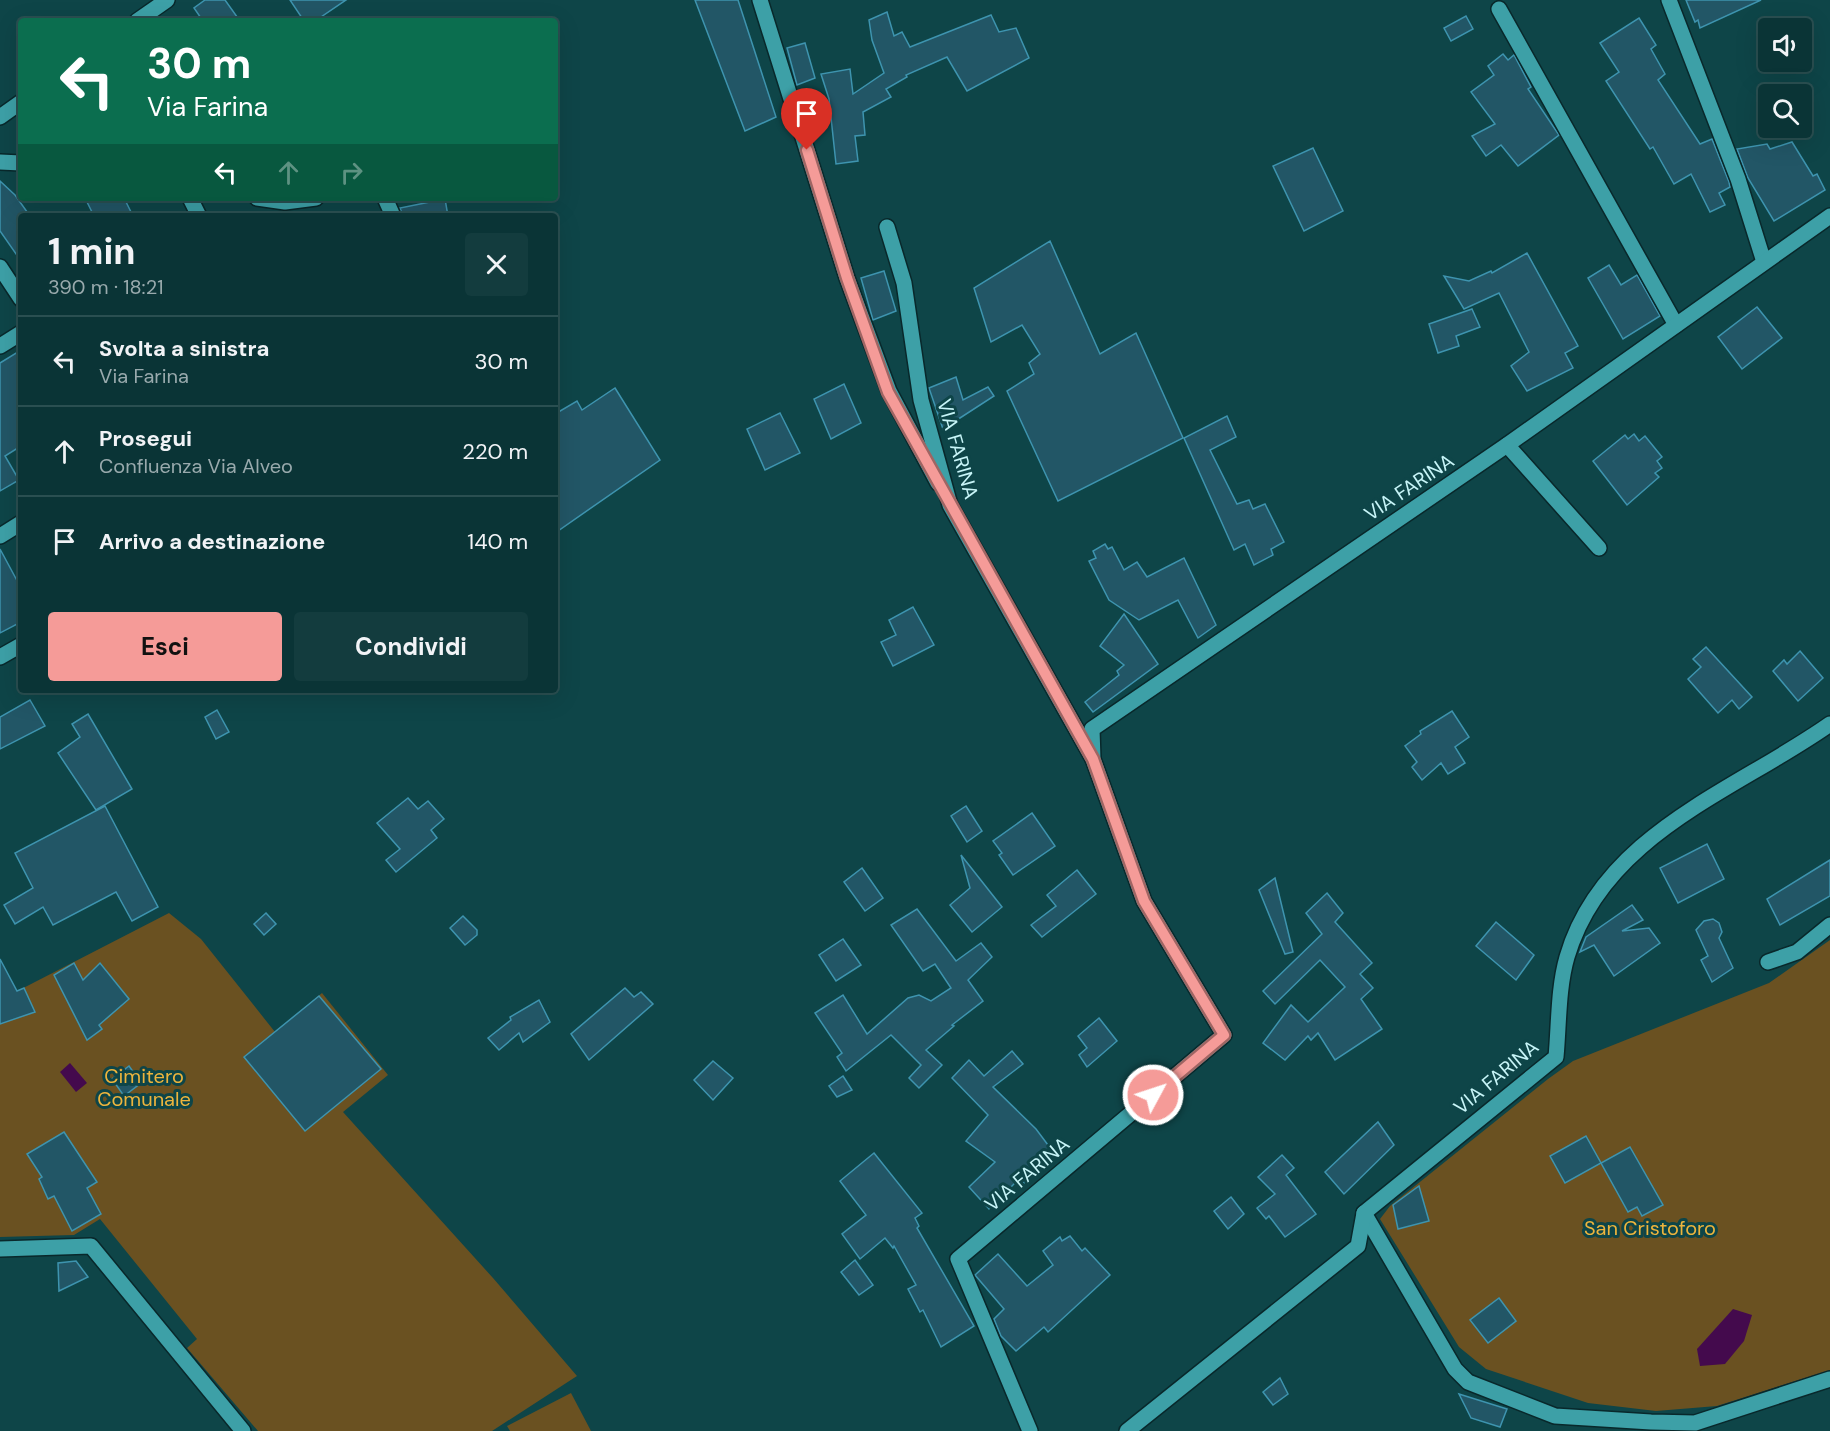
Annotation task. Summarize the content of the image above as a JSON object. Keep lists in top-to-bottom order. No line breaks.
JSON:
{"streets":{"street":["VIA FARINA"]},"parks":["Cimitero Comunale","San Cristoforo"],"page":{"turn":["30 m","Via Farina"],"heading":["1 min","390 m · 18:21"],"list":[{"name":"Svolta a sinistra","note":"Via Farina","value":"30 m"},{"name":"Prosegui","note":"Confluenza Via Alveo","value":"220 m"},{"name":"Arrivo a destinazione","value":"140 m"}],"buttons":["Esci","Condividi"]}}
